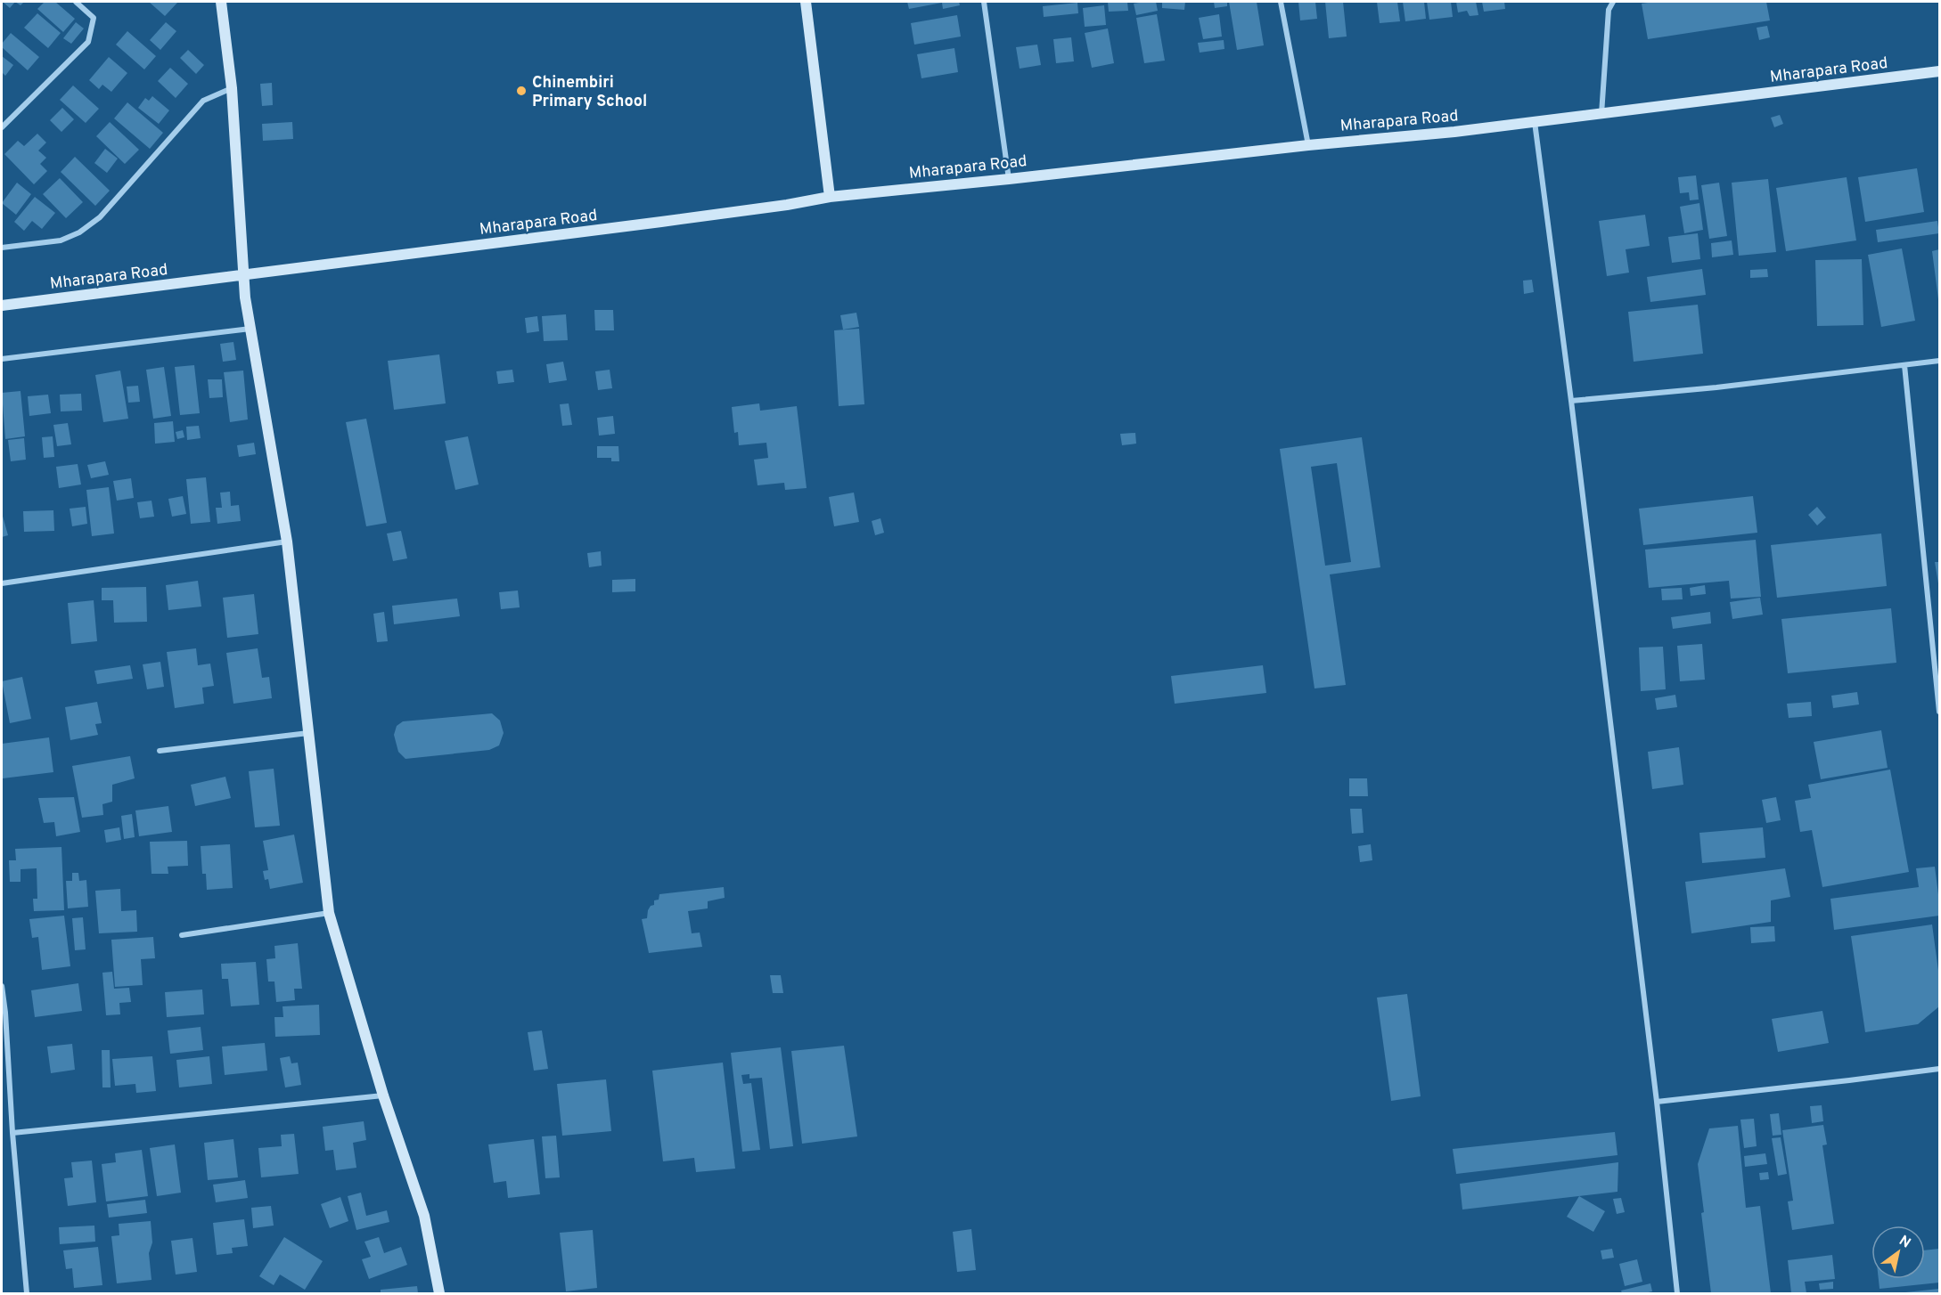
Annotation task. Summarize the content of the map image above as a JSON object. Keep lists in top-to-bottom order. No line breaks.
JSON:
{"streets":{"main road":["Mharapara Road"]},"places":["Chinembiri Primary School"],"north":"top right"}
